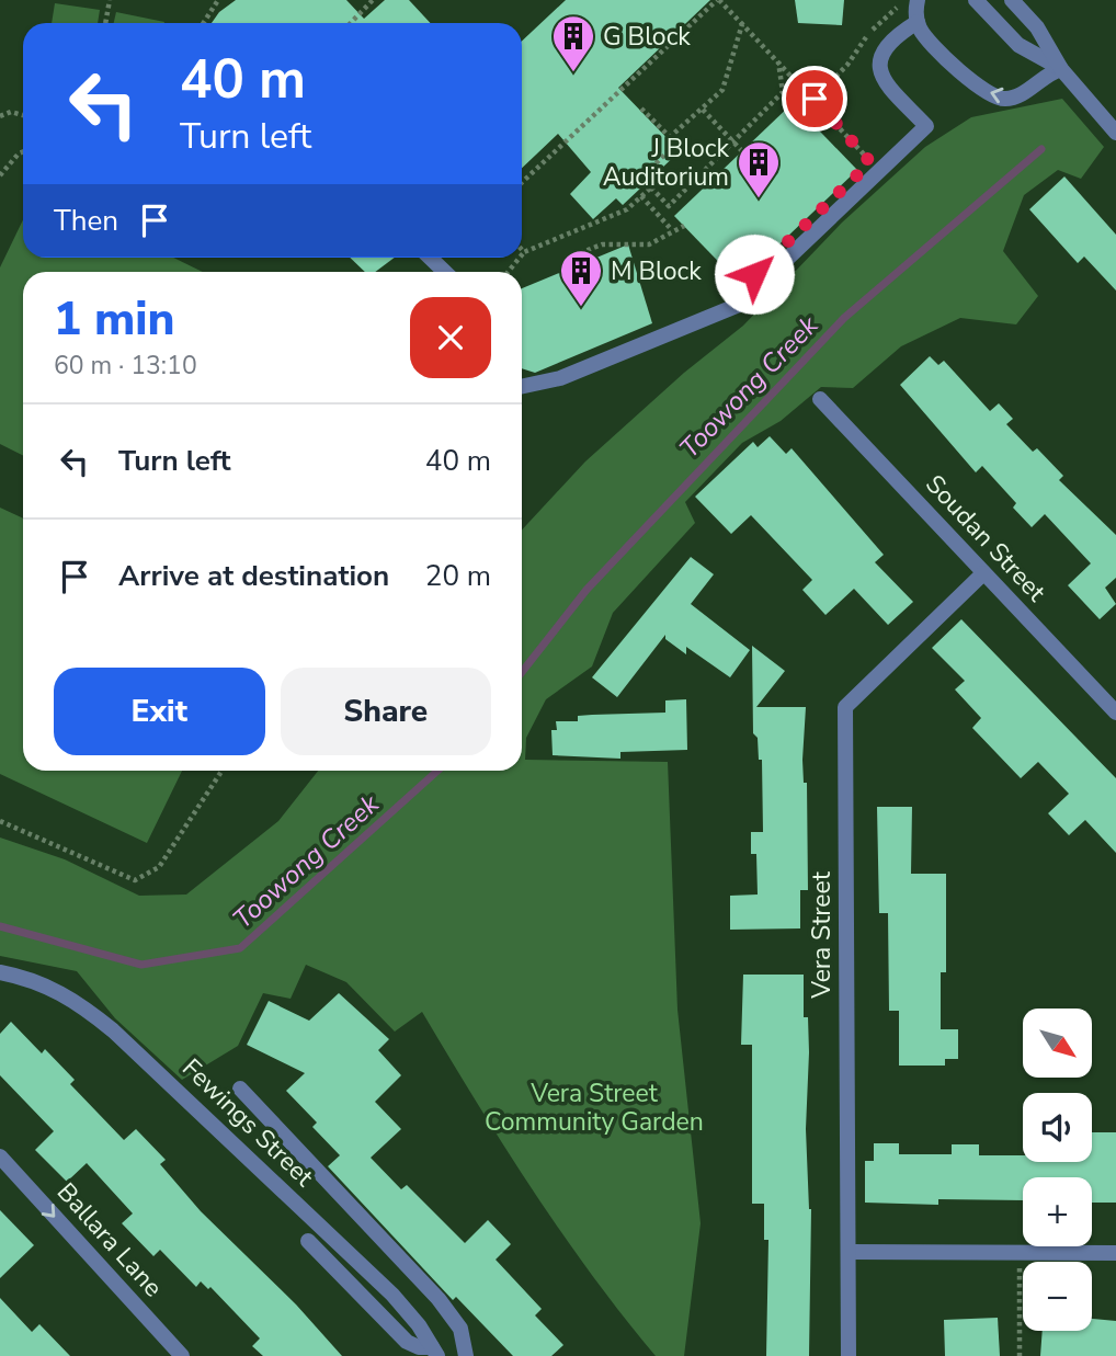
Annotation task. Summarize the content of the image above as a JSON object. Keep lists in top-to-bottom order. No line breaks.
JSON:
{"streets":{"street":["Soudan Street","Vera Street","Fewings Street","Ballara Lane"]},"crossings":[["Soudan Street","Vera Street"]],"one_way":["Ballara Lane"],"water":["Toowong Creek"],"parks":["Vera Street Community Garden"],"places":{"building":["G Block","J Block Auditorium","M Block"]},"north":"bottom right","page":{"turn":["40 m","Turn left"],"then":"Then","heading":["1 min","60 m · 13:10"],"list":[{"name":"Turn left","value":"40 m"},{"name":"Arrive at destination","value":"20 m"}],"buttons":["Exit","Share"],"map_buttons":["+","−"]}}
